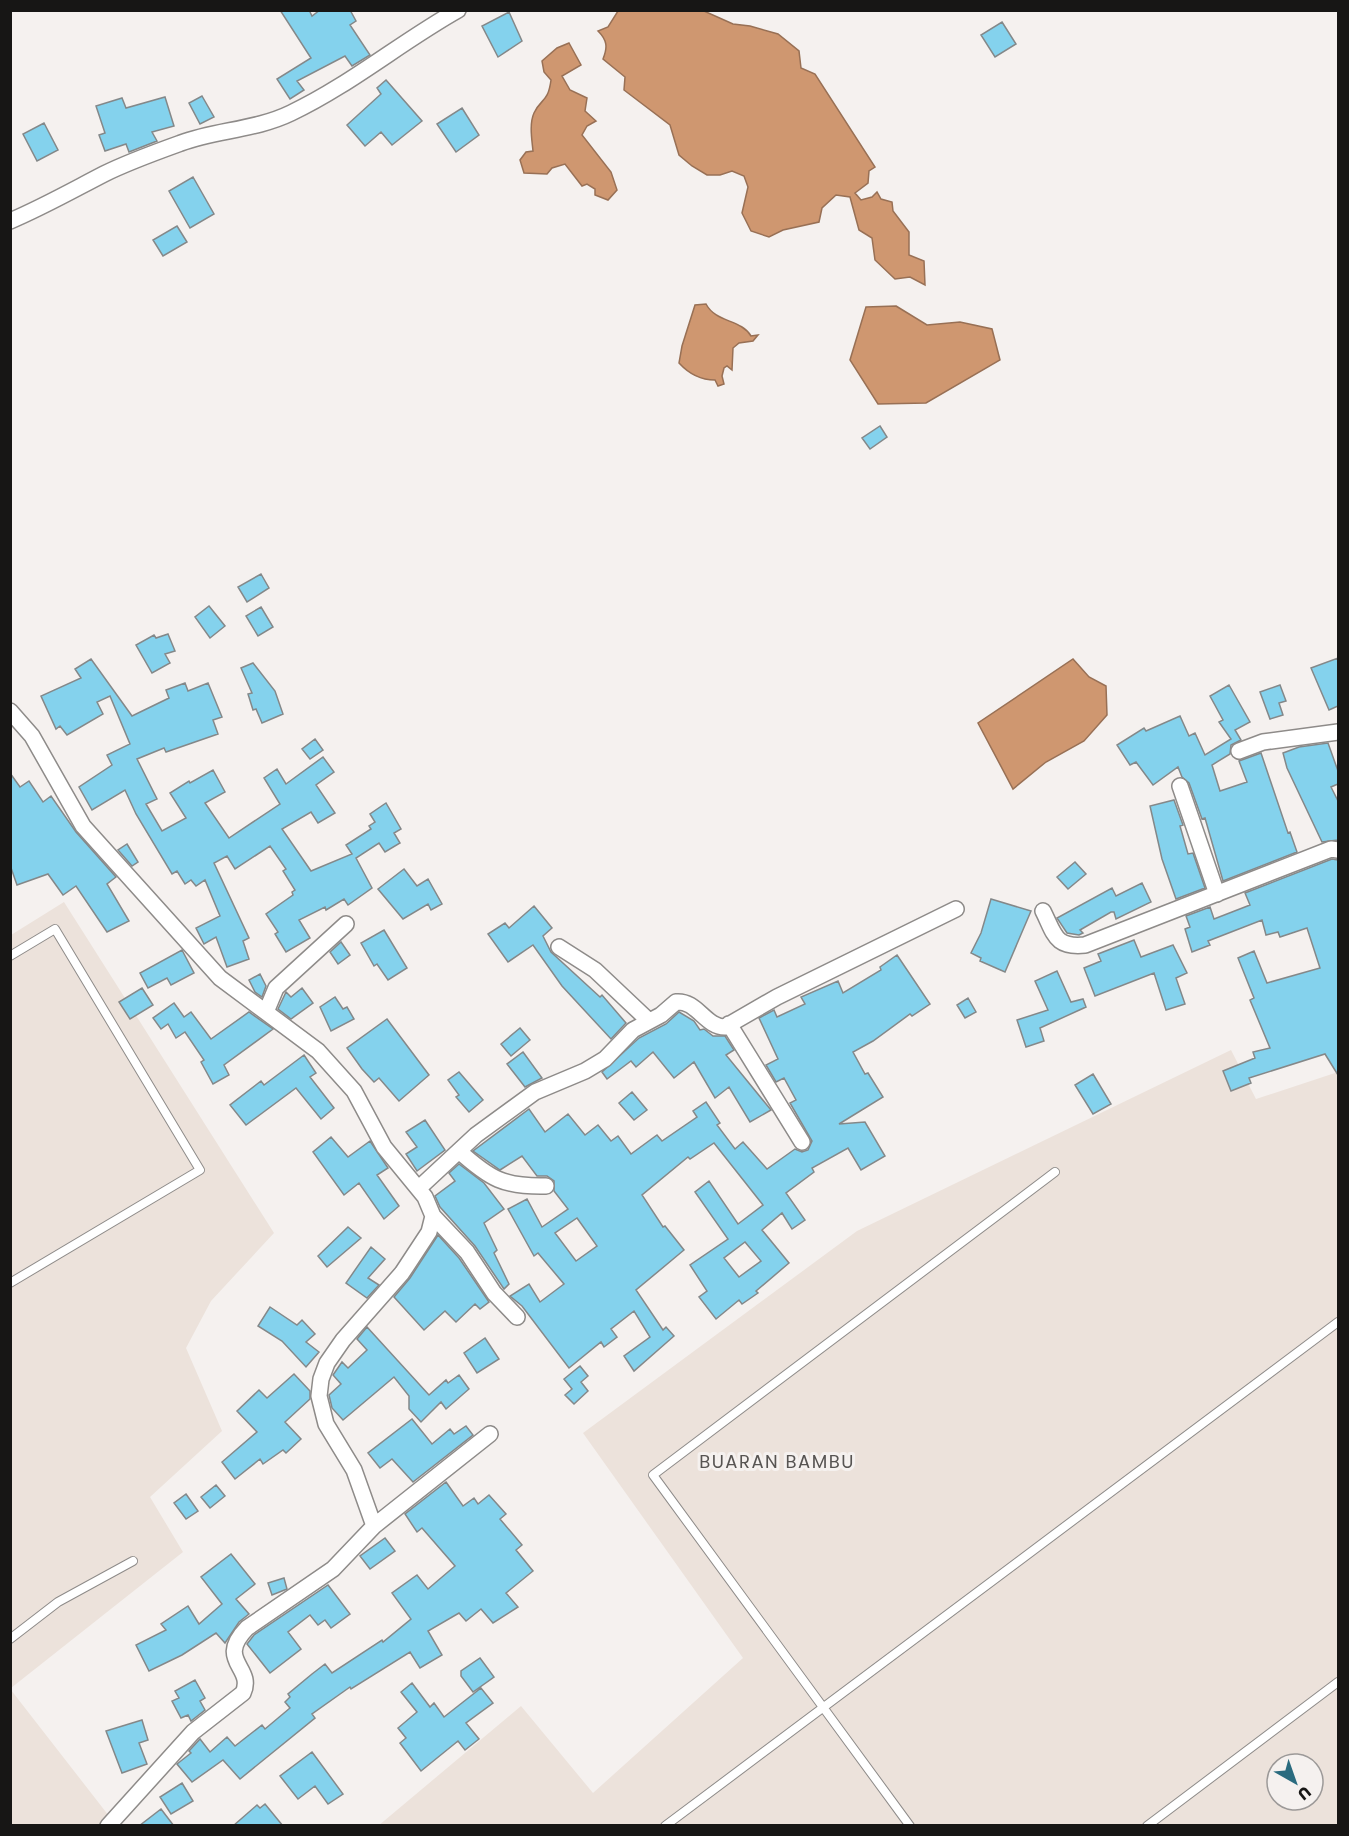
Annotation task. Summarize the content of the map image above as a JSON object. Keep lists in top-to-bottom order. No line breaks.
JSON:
{"districts":["BUARAN BAMBU"],"north":"bottom right"}
